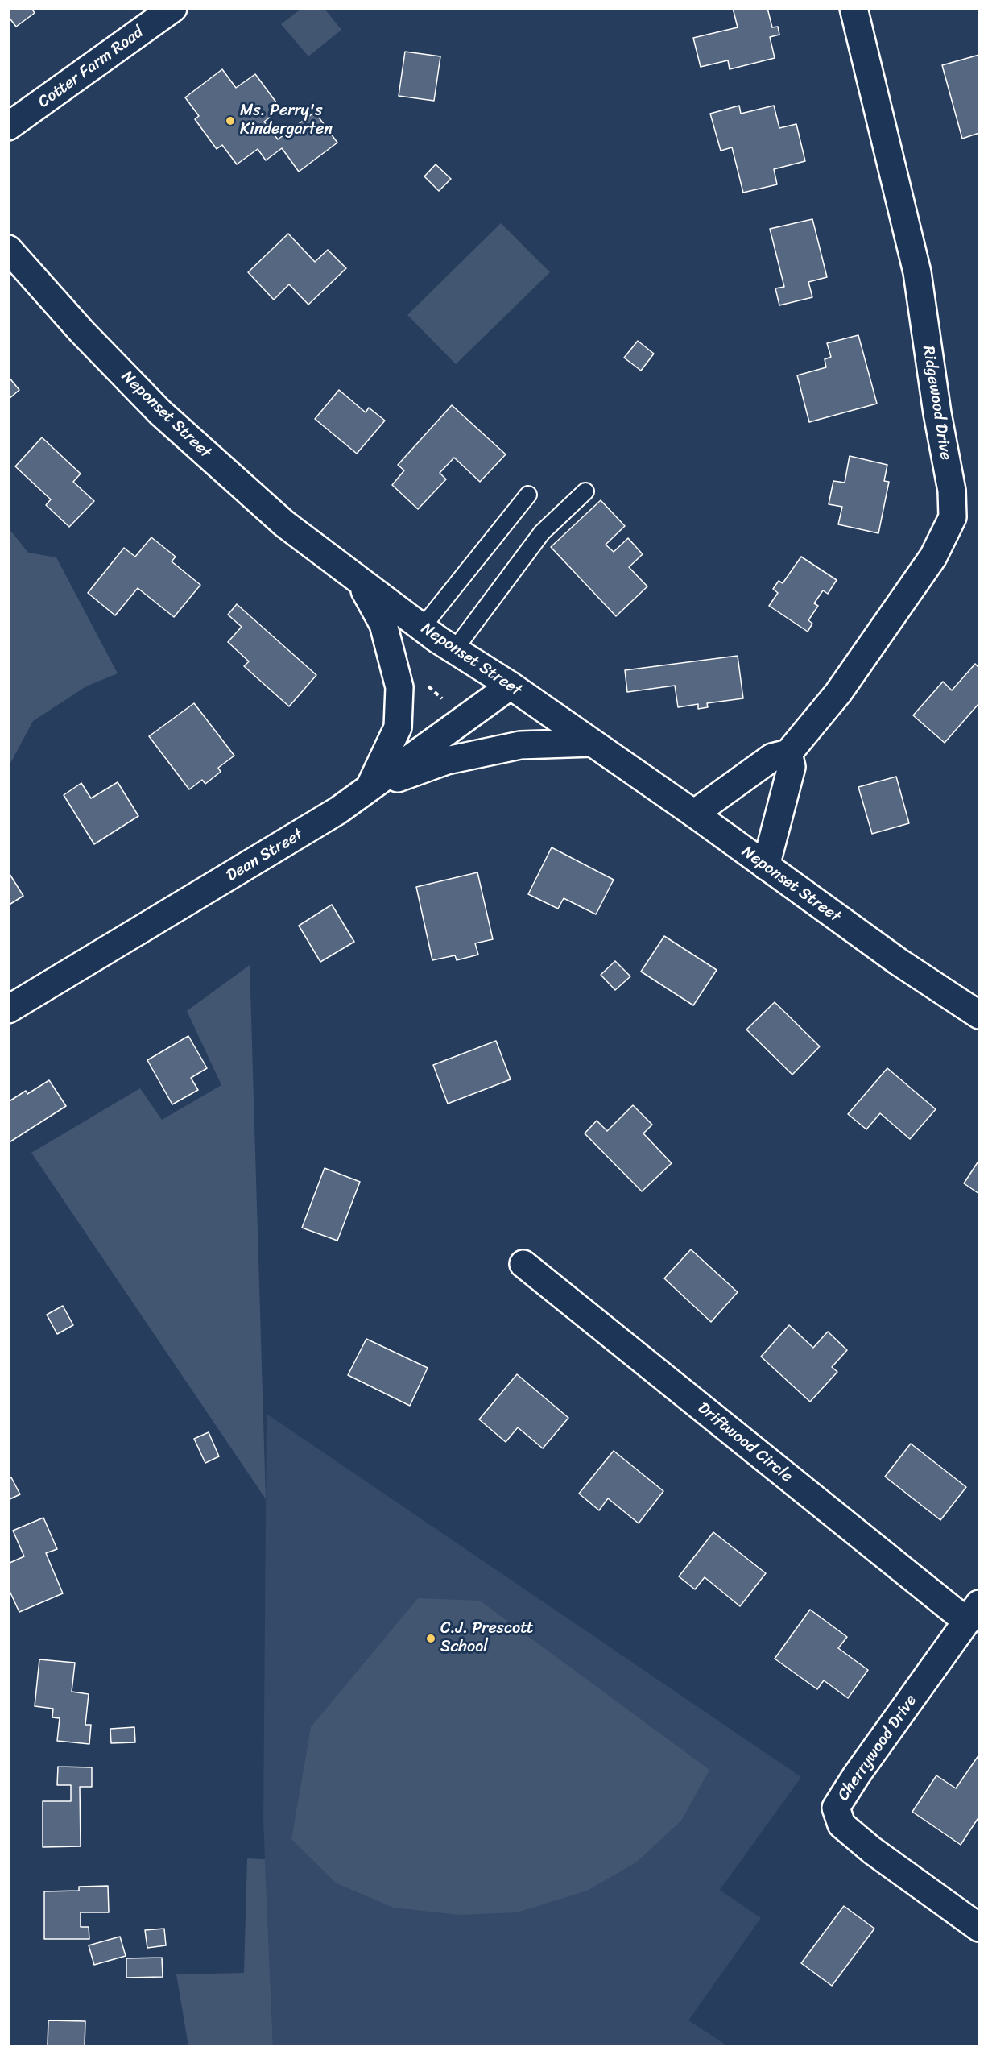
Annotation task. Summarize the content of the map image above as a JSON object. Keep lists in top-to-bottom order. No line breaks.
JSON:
{"streets":{"main road":["Cotter Farm Road","Ridgewood Drive","Neponset Street","Dean Street","Driftwood Circle","Cherrywood Drive"]},"crossings":[["Ridgewood Drive","Neponset Street"],["Neponset Street","Dean Street"],["Driftwood Circle","Cherrywood Drive"]],"places":["Ms. Perry's Kindergarten","C.J. Prescott School"]}
